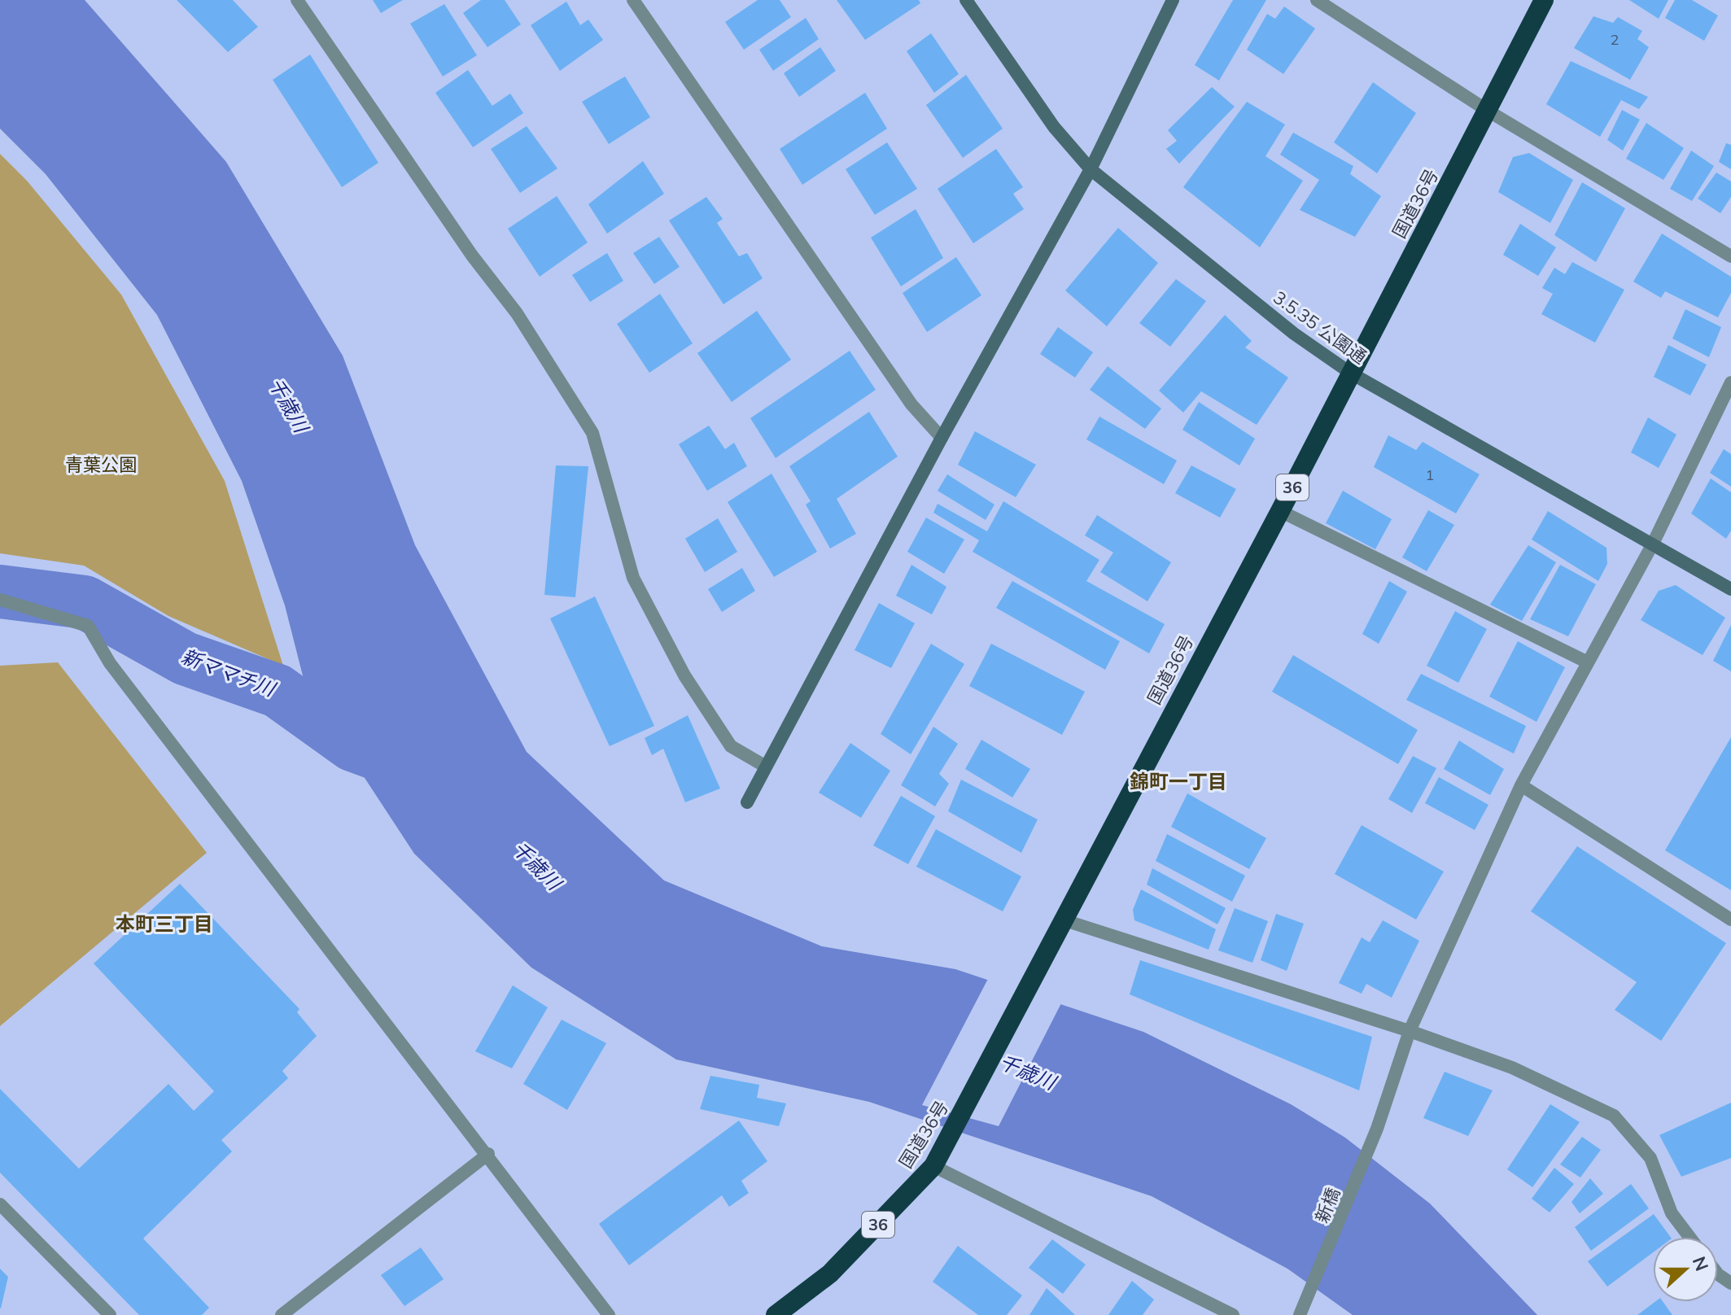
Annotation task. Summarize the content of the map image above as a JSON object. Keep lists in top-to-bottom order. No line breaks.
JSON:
{"streets":{"highway":["国道36号","36"],"street":["3.5.35 公園通","新橋"]},"crossings":[["国道36号","3.5.35 公園通"],["3.5.35 公園通","新橋"]],"districts":["錦町一丁目","本町三丁目"],"water":["千歳川","新ママチ川"],"parks":["青葉公園"],"house_numbers":["2","1"],"north":"right"}
